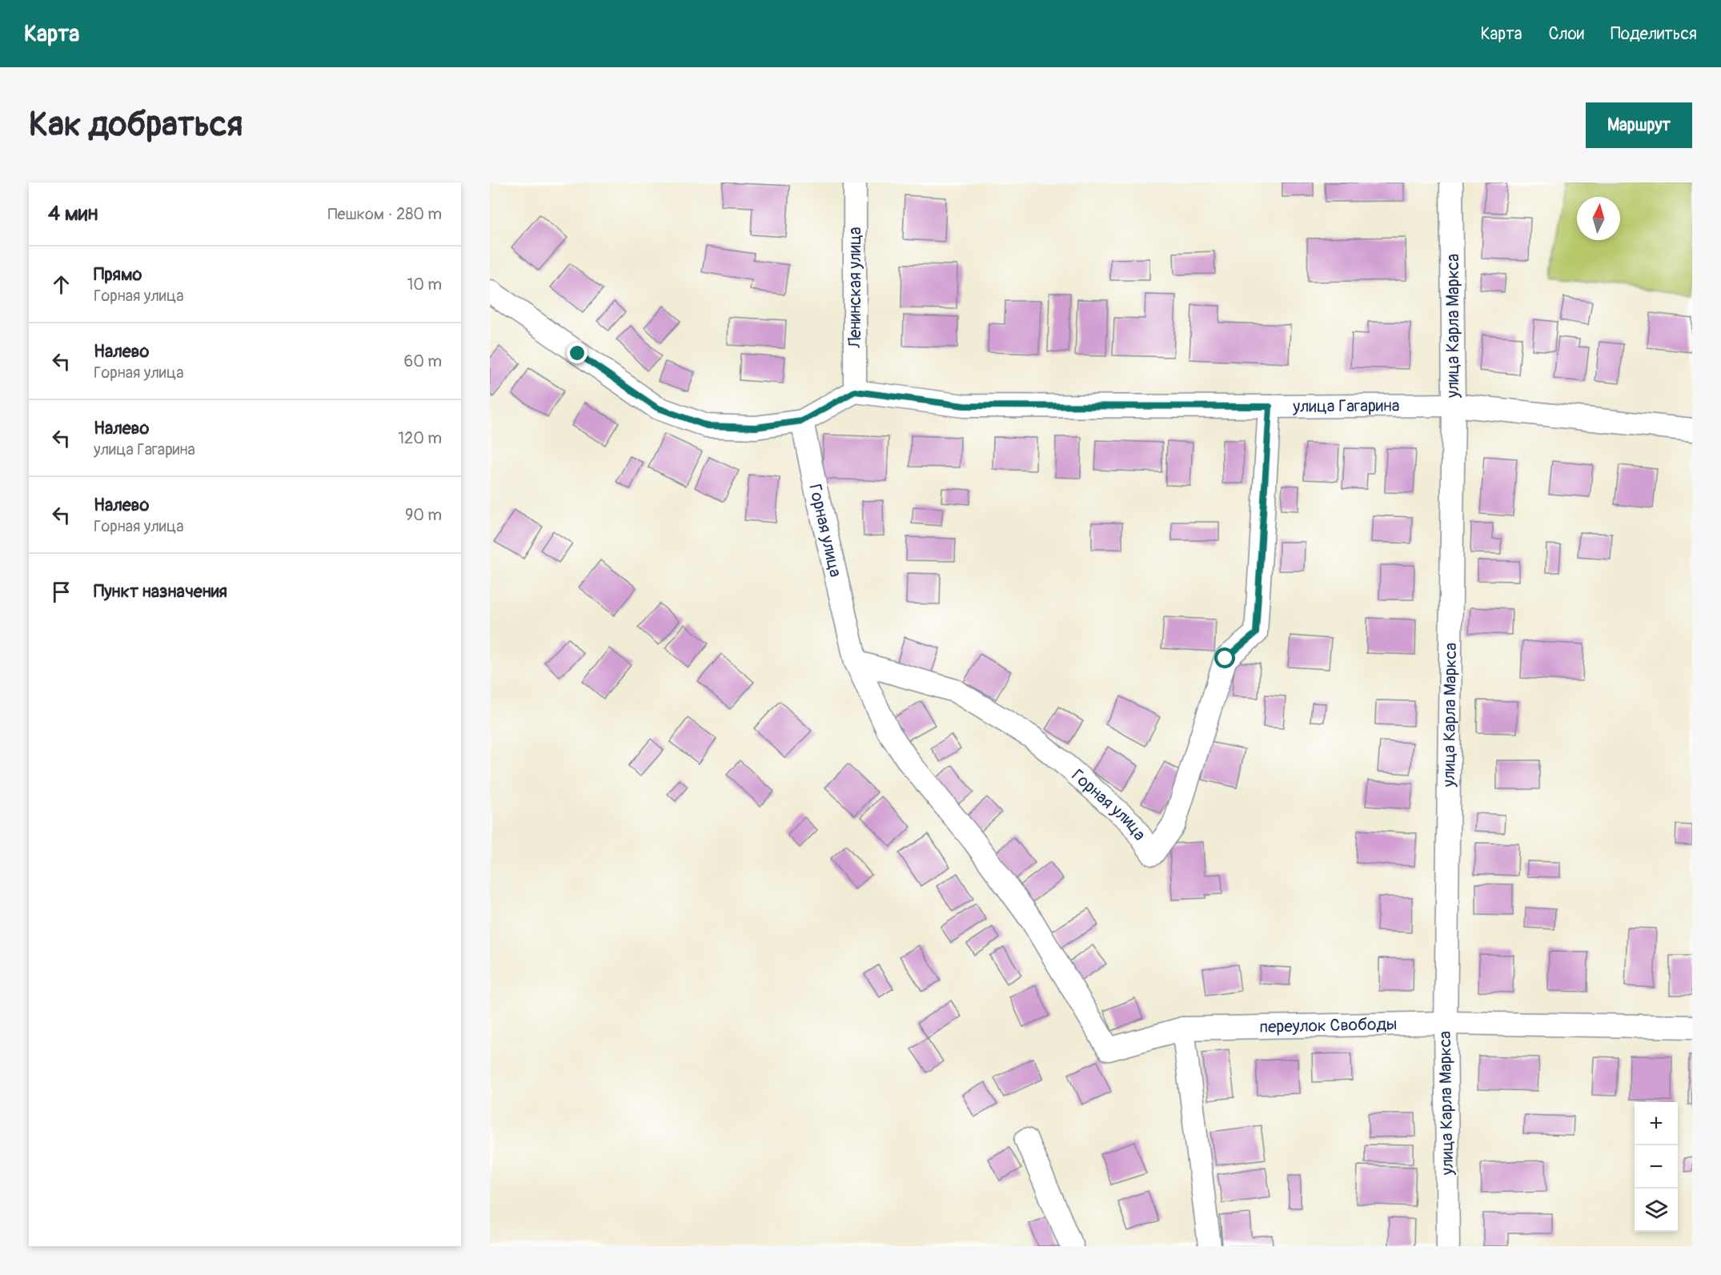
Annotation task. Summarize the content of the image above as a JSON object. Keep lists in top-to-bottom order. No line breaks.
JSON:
{"streets":{"street":["Ленинская улица","улица Карла Маркса","улица Гагарина","Горная улица","переулок Свободы"]},"crossings":[["Ленинская улица","улица Гагарина"],["улица Карла Маркса","улица Гагарина"],["улица Карла Маркса","переулок Свободы"],["улица Гагарина","Горная улица"],["Горная улица","переулок Свободы"]],"north":"top","page":{"header":"Карта","nav":["Карта","Слои","Поделиться"],"buttons":"Маршрут","title":"Как добраться","heading":["4 мин","Пешком · 280 m"],"list":[["Прямо","Горная улица","10 m"],["Налево","Горная улица","60 m"],["Налево","улица Гагарина","120 m"],["Налево","Горная улица","90 m"],"Пункт назначения"],"map_buttons":["+","−"]}}
